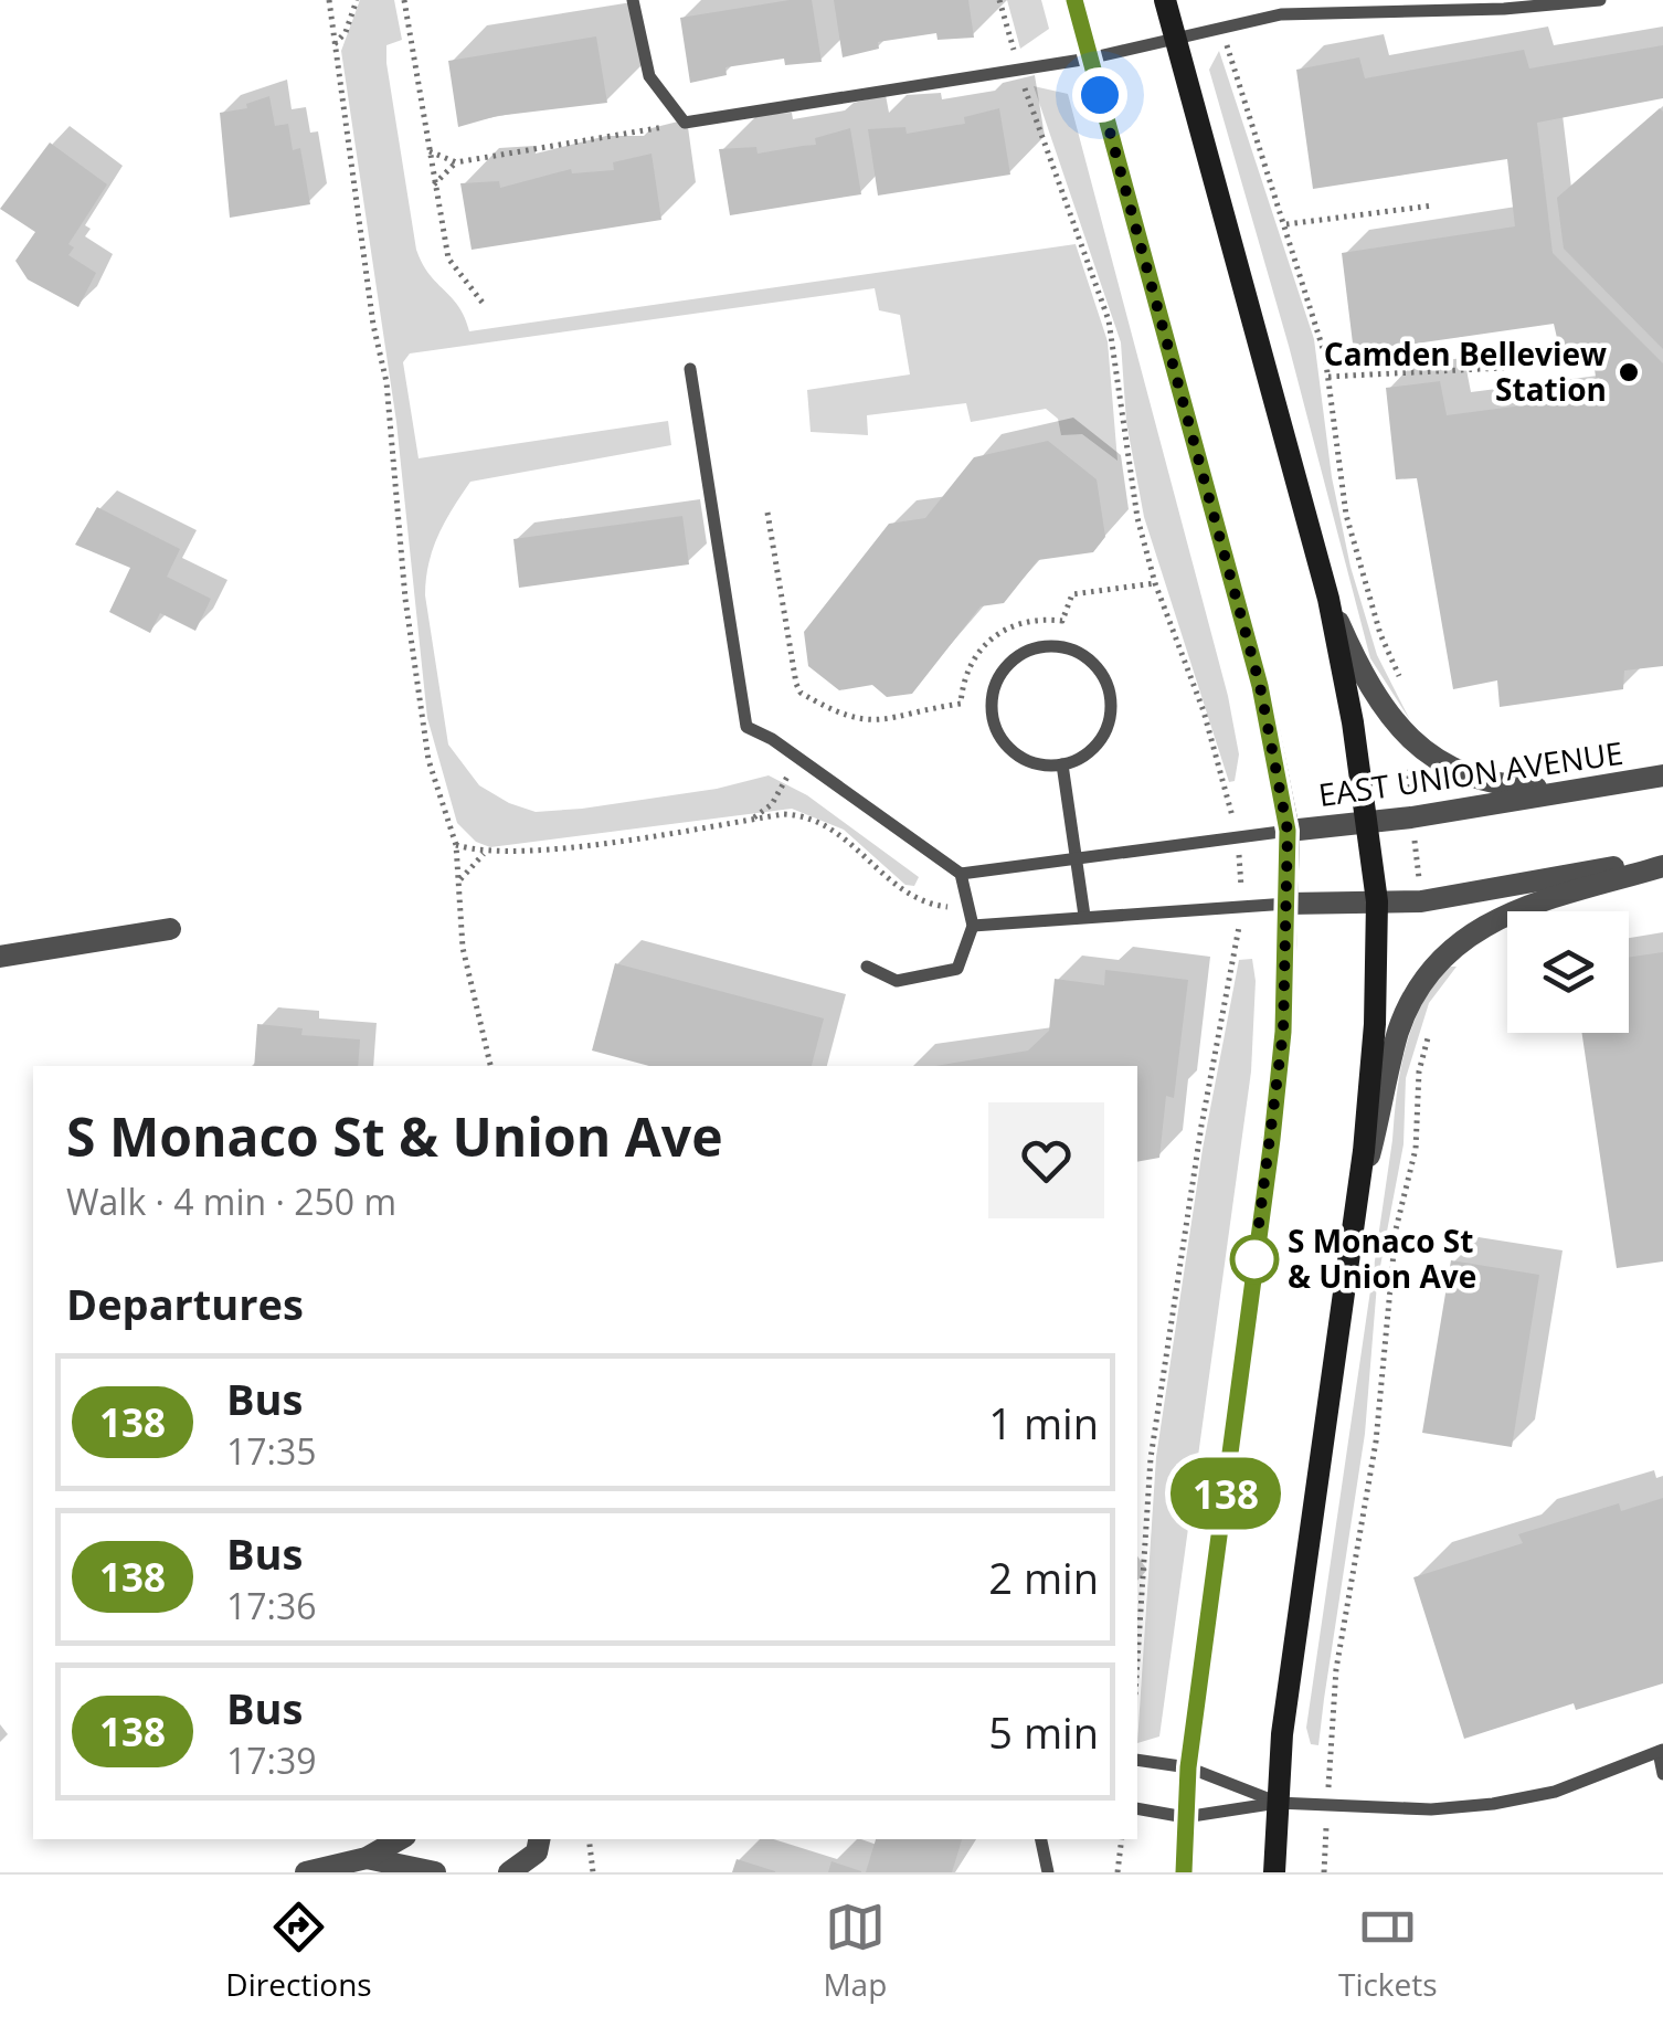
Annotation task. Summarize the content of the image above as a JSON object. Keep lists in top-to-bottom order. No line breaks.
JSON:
{"streets":{"street":["EAST UNION AVENUE"]},"places":["Camden Belleview Station","S Monaco St & Union Ave"],"lines":["bus line 138"],"page":{"on_map":"138","heading":[["S Monaco St & Union Ave","Walk · 4 min · 250 m"],"Departures"],"list":[{"mark":"138","name":"Bus","note":"17:35","value":"1 min"},{"mark":"138","name":"Bus","note":"17:36","value":"2 min"},{"mark":"138","name":"Bus","note":"17:39","value":"5 min"}],"tabs":["Directions","Map","Tickets"]}}
